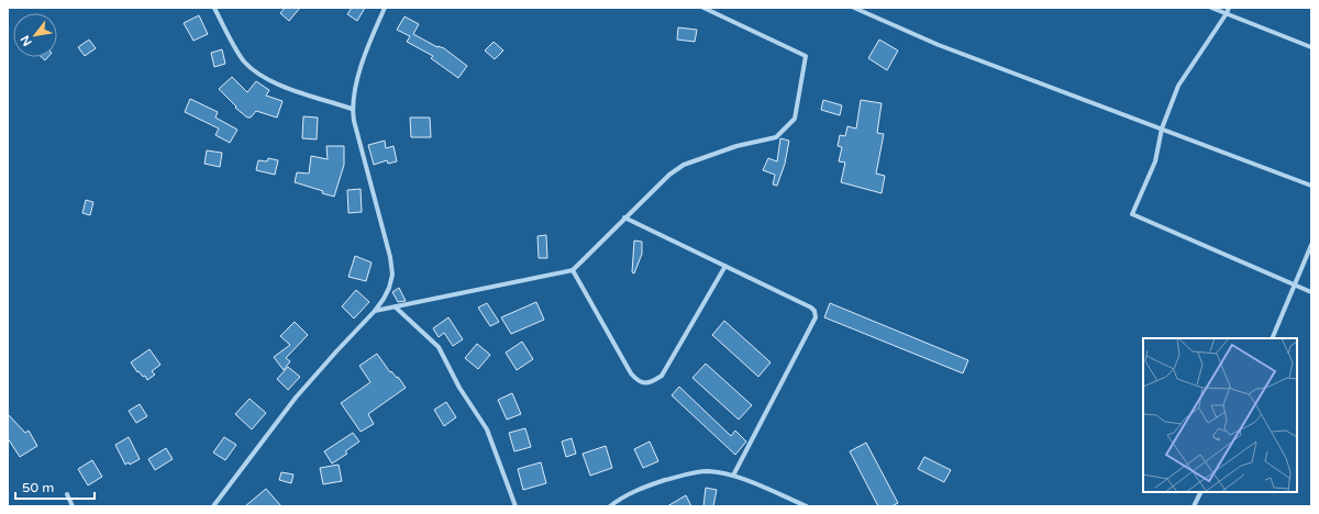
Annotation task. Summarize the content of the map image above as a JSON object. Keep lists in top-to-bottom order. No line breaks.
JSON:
{"scale_bar":"50 m","north":"bottom left"}
